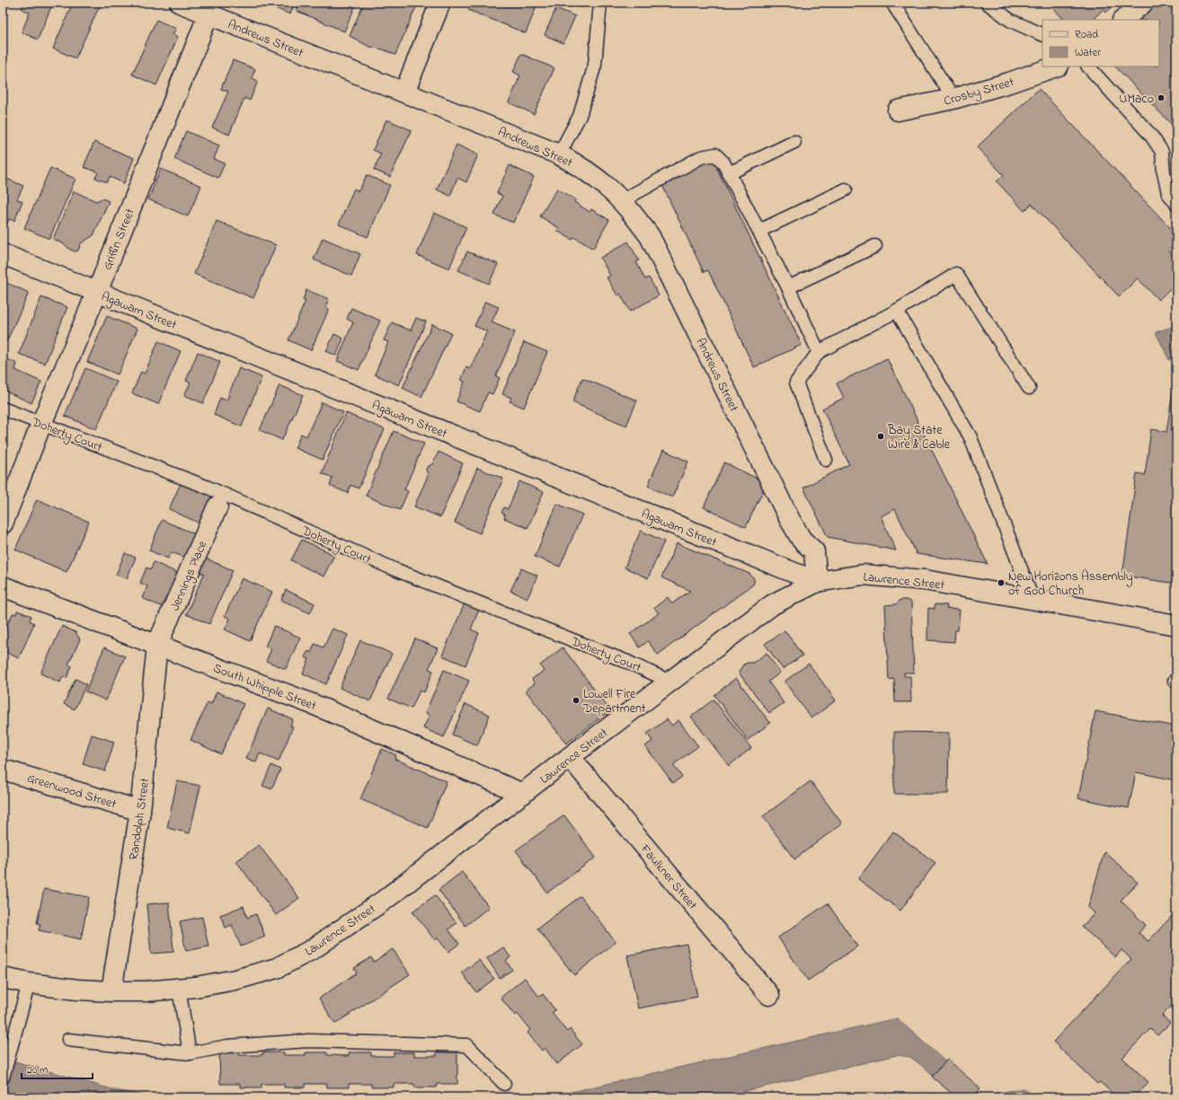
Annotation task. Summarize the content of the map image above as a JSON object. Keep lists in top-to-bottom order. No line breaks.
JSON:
{"streets":{"street":["Andrews Street","Crosby Street","Griffin Street","Agawam Street","Jennings Place","Lawrence Street","South Whipple Street","Greenwood Street","Randolph Street","Faulkner Street"],"lane":["Doherty Court"]},"crossings":[["Andrews Street","Griffin Street"],["Andrews Street","Agawam Street"],["Andrews Street","Lawrence Street"],["Griffin Street","Agawam Street"],["Griffin Street","Doherty Court"],["Agawam Street","Lawrence Street"],["Doherty Court","Lawrence Street"],["Jennings Place","South Whipple Street"],["Jennings Place","Randolph Street"],["Lawrence Street","South Whipple Street"],["Lawrence Street","Randolph Street"],["Lawrence Street","Faulkner Street"],["South Whipple Street","Randolph Street"],["Greenwood Street","Randolph Street"]],"places":["UMaco","Bay State Wire & Cable","New Horizons Assembly of God Church","Lowell Fire Department"],"legend":["Road","Water"],"scale_bar":"20 m"}
